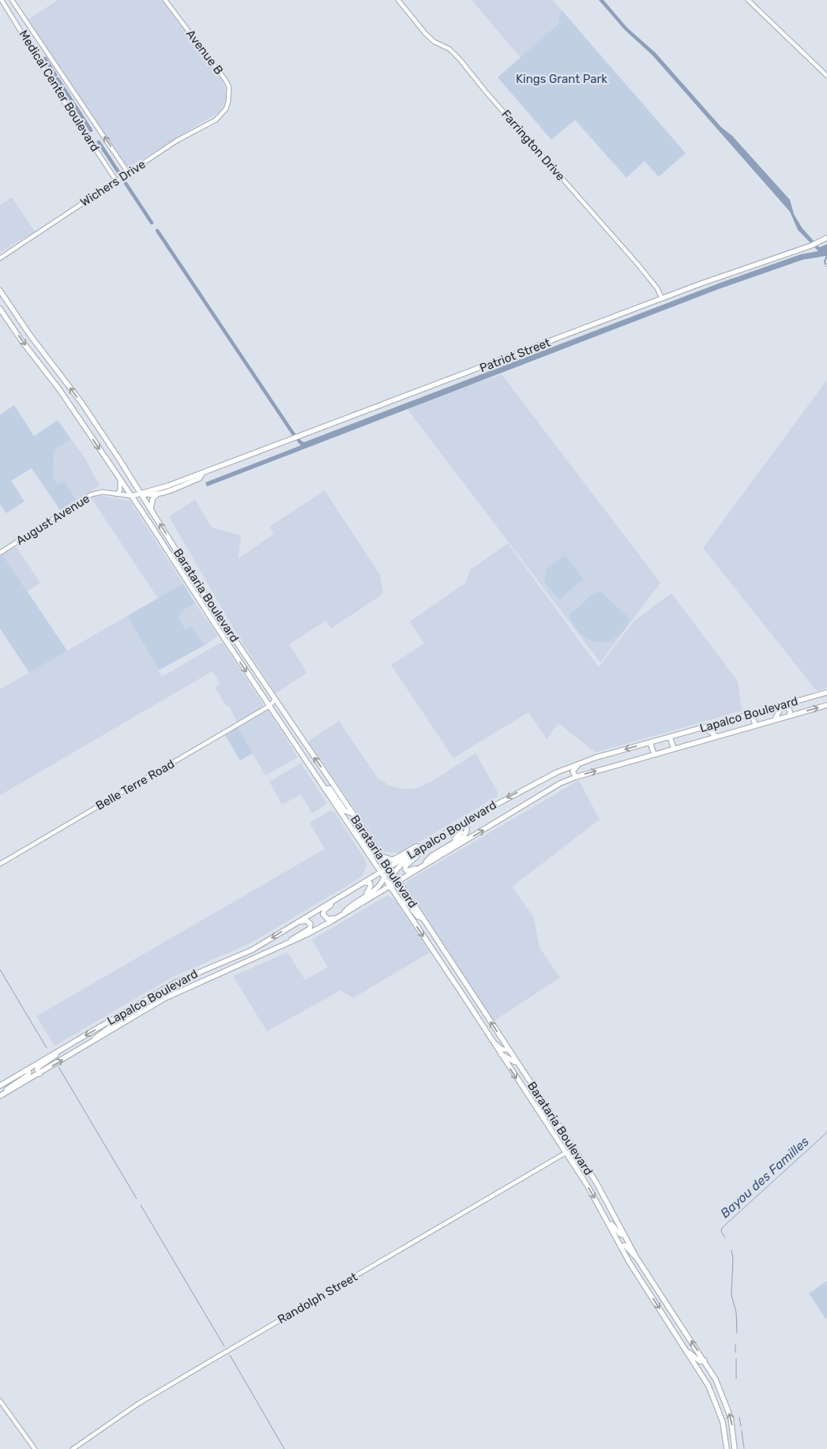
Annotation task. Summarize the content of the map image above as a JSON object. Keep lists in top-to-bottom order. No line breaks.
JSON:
{"streets":{"main road":["Patriot Street","Barataria Boulevard","Lapalco Boulevard"],"street":["Avenue B","Medical Center Boulevard","Farrington Drive","Wichers Drive","August Avenue","Belle Terre Road","Randolph Street"]},"crossings":[["Avenue B","Wichers Drive"],["Medical Center Boulevard","Wichers Drive"],["Farrington Drive","Patriot Street"],["Patriot Street","August Avenue"],["Patriot Street","Barataria Boulevard"],["August Avenue","Barataria Boulevard"],["Barataria Boulevard","Lapalco Boulevard"],["Barataria Boulevard","Belle Terre Road"],["Barataria Boulevard","Randolph Street"]],"water":["Bayou des Familles"],"parks":["Kings Grant Park"]}
